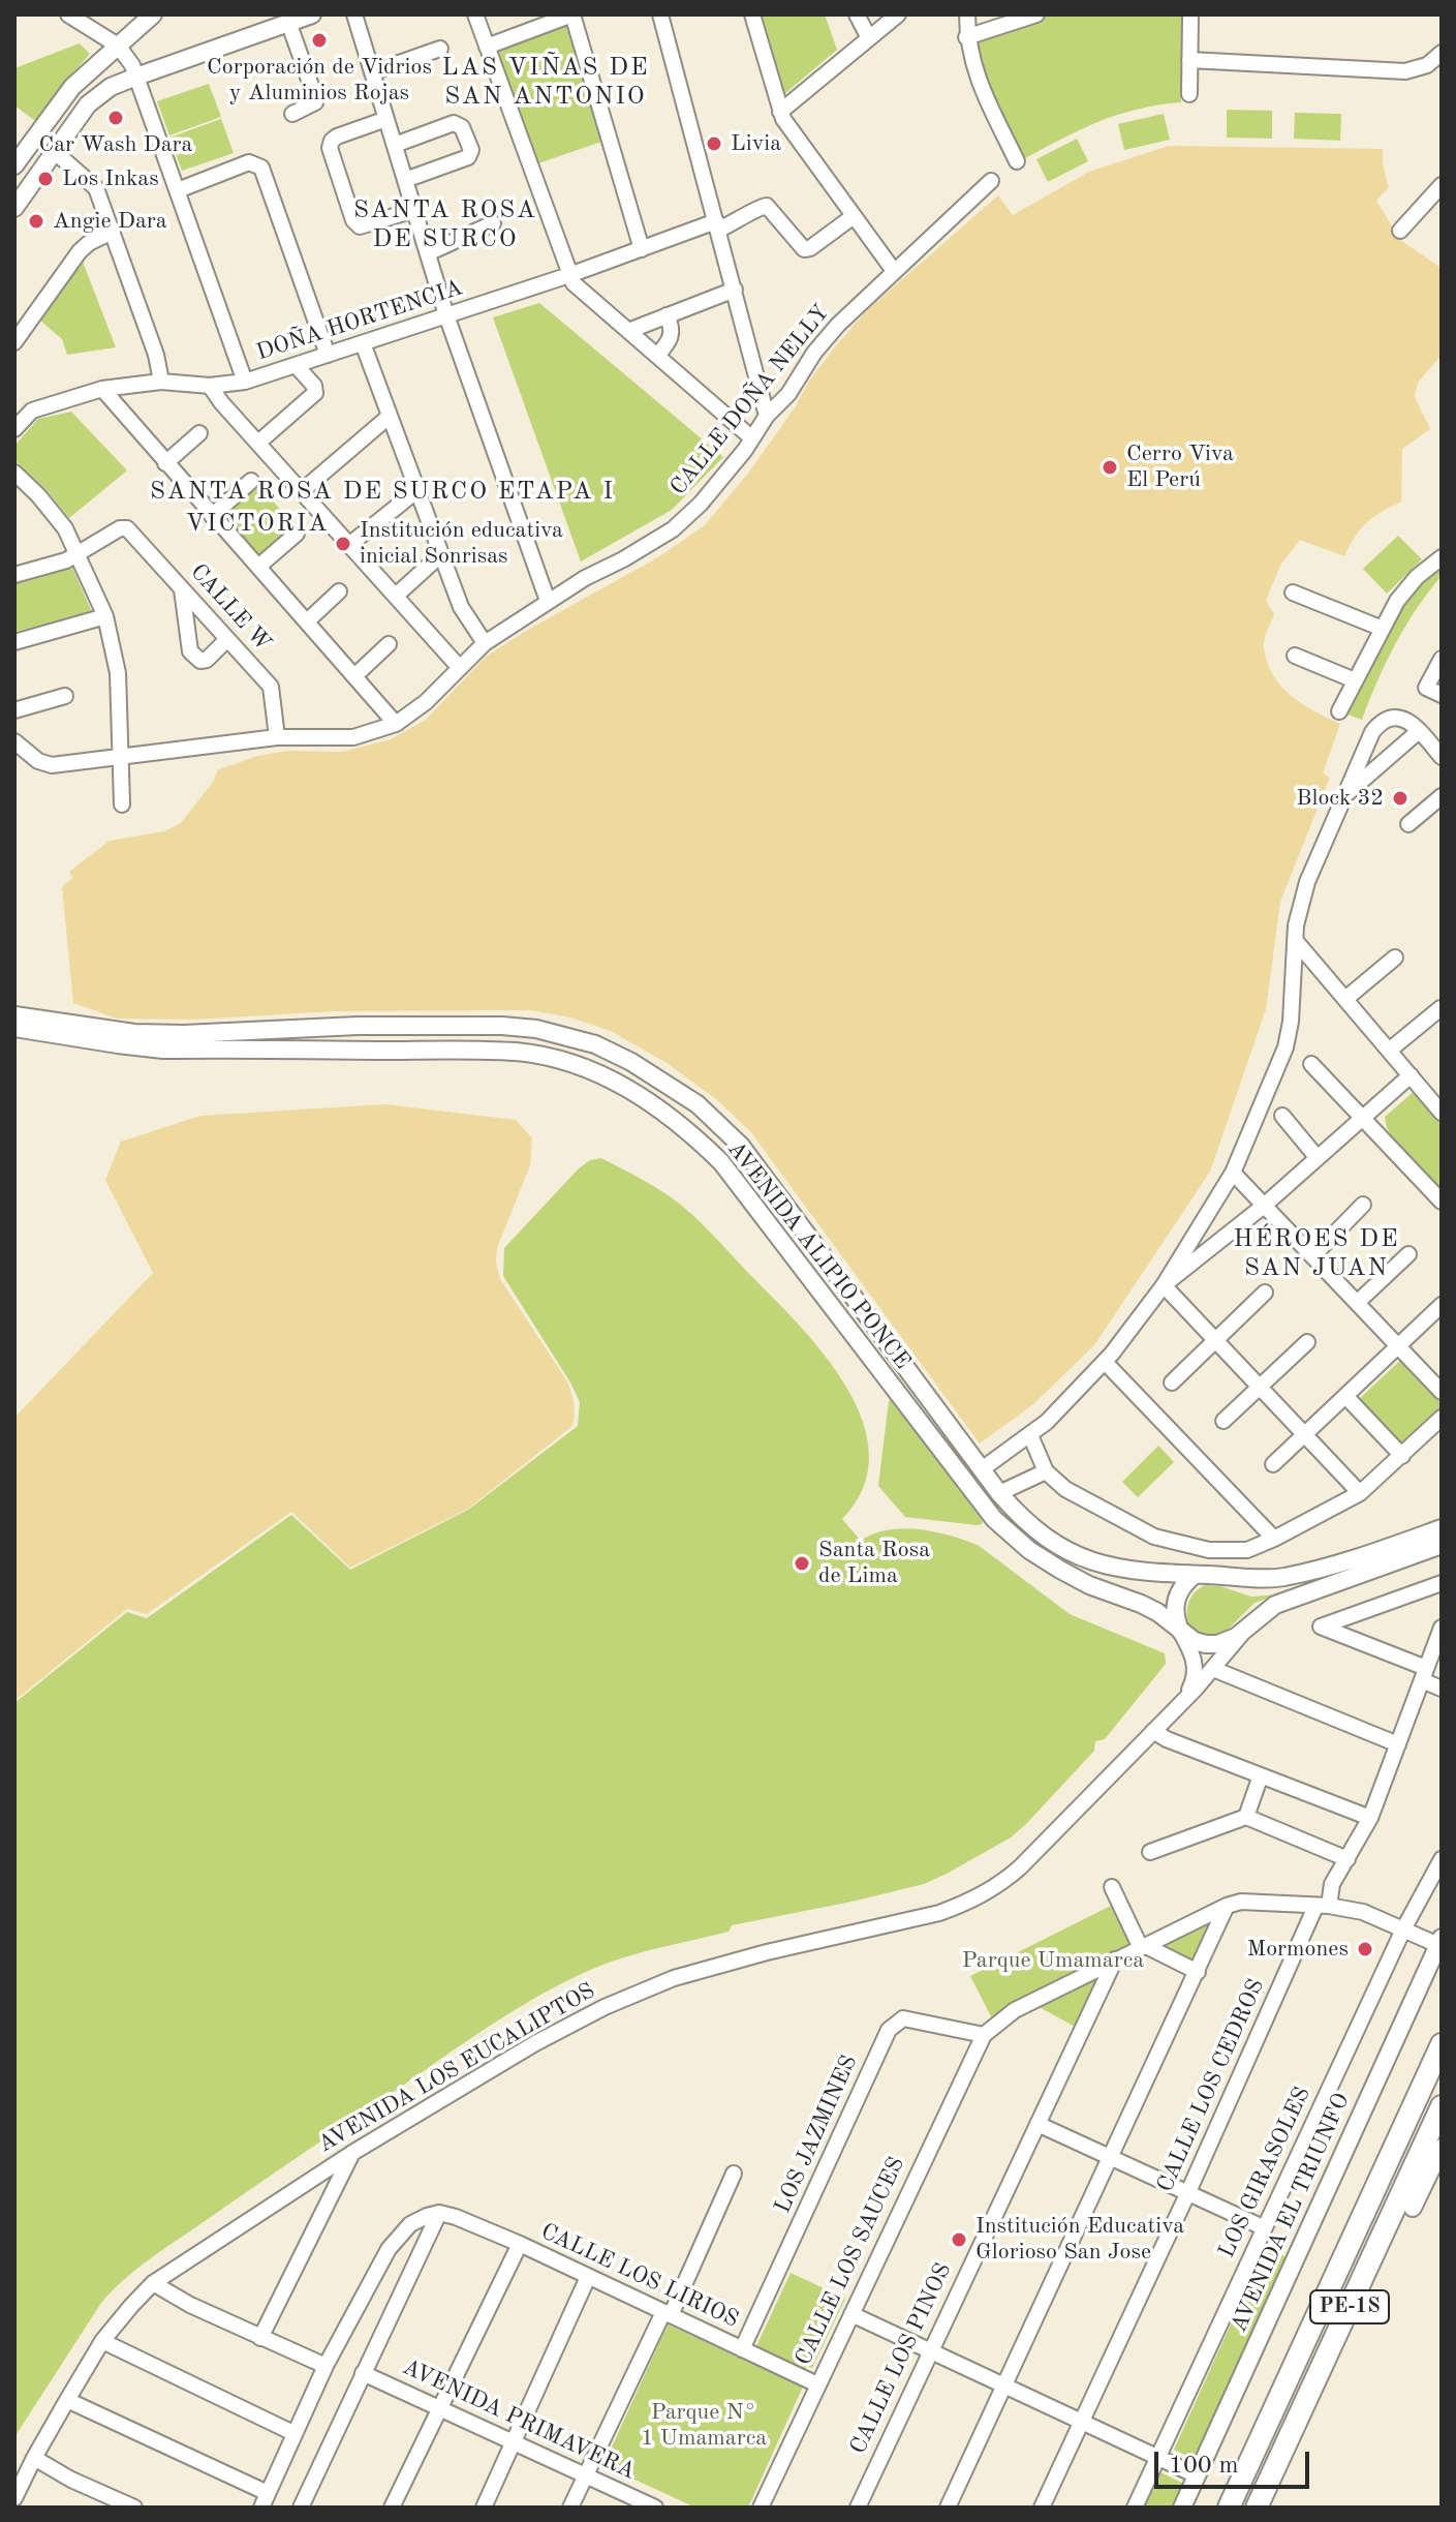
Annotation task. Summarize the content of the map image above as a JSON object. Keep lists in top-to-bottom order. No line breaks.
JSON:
{"streets":{"highway":["PE-1S"],"main road":["AVENIDA ALIPIO PONCE","AVENIDA EL TRIUNFO"],"street":["DOÑA HORTENCIA","CALLE DOÑA NELLY","CALLE W","AVENIDA LOS EUCALIPTOS","CALLE LOS CEDROS","LOS JAZMINES","LOS GIRASOLES","CALLE LOS SAUCES","CALLE LOS LIRIOS","CALLE LOS PINOS","AVENIDA PRIMAVERA"]},"crossings":[["CALLE DOÑA NELLY","CALLE W"],["AVENIDA ALIPIO PONCE","AVENIDA LOS EUCALIPTOS"],["LOS JAZMINES","CALLE LOS SAUCES"],["LOS JAZMINES","CALLE LOS LIRIOS"],["CALLE LOS SAUCES","CALLE LOS LIRIOS"]],"districts":["LAS VIÑAS DE SAN ANTONIO","SANTA ROSA DE SURCO","SANTA ROSA DE SURCO ETAPA I","VICTORIA","HÉROES DE SAN JUAN"],"parks":["Parque Umamarca","Parque N° 1 Umamarca"],"places":["Corporación de Vidrios y Aluminios Rojas","Car Wash Dara","Livia","Los Inkas","Angie Dara","Cerro Viva El Perú","Institución educativa inicial Sonrisas","Block 32","Santa Rosa de Lima","Mormones","Institución Educativa Glorioso San Jose"],"scale_bar":"100 m"}
